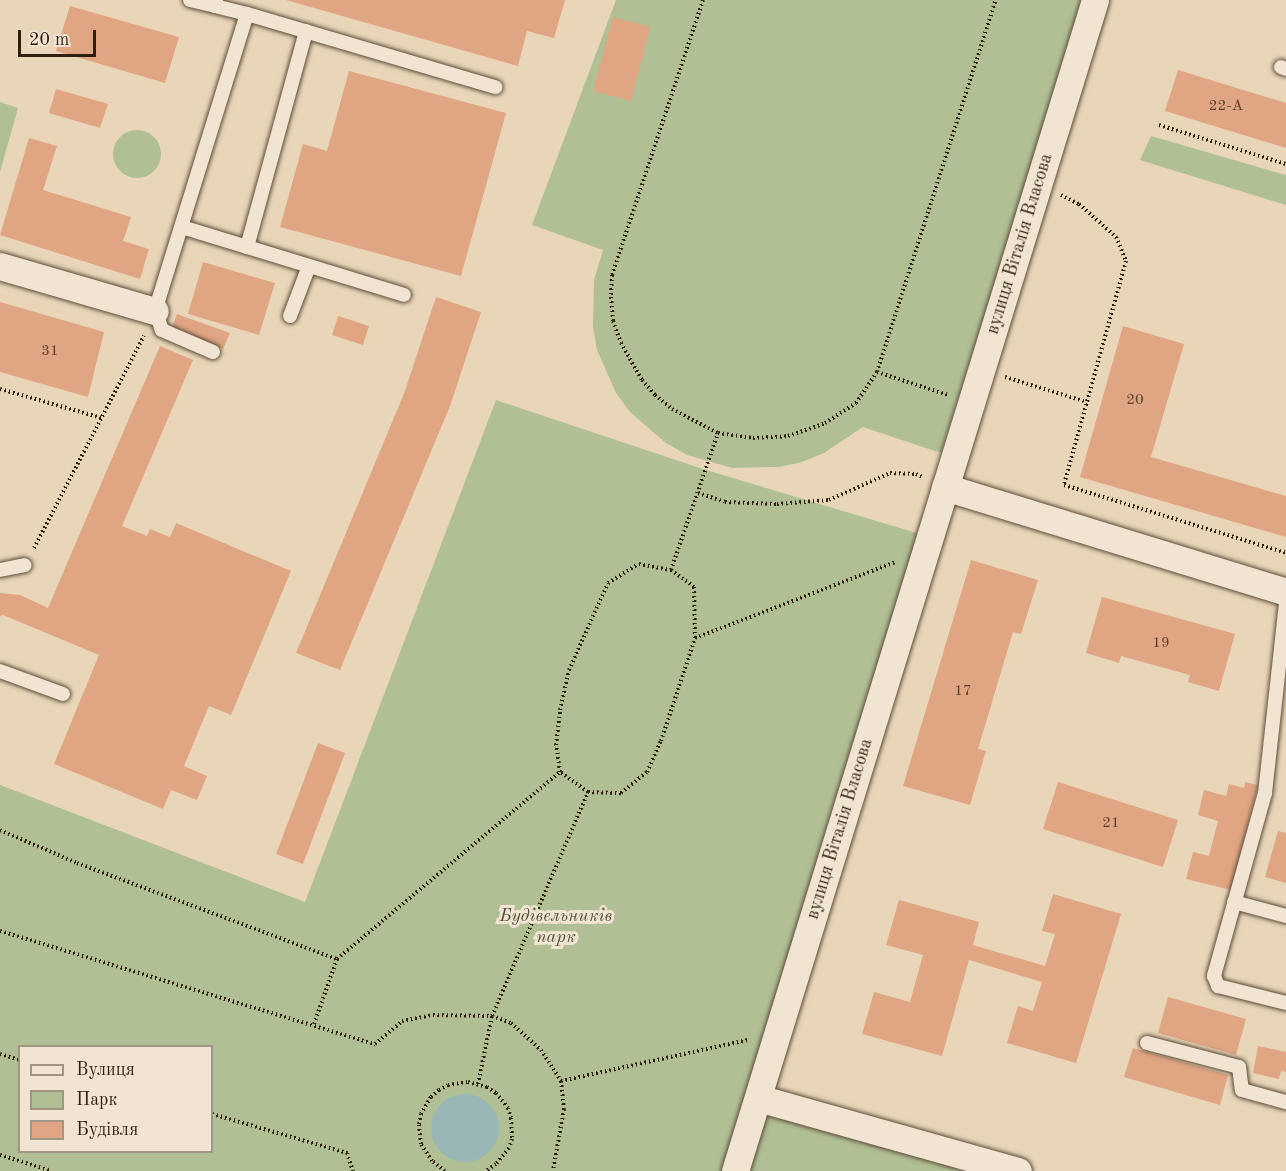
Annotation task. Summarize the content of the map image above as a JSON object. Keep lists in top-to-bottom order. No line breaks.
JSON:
{"streets":{"street":["вулиця Віталія Власова"]},"parks":["Будівельників парк"],"house_numbers":["22-А","31","20","19","17","21"],"legend":["Вулиця","Парк","Будівля"],"scale_bar":"20 m"}
